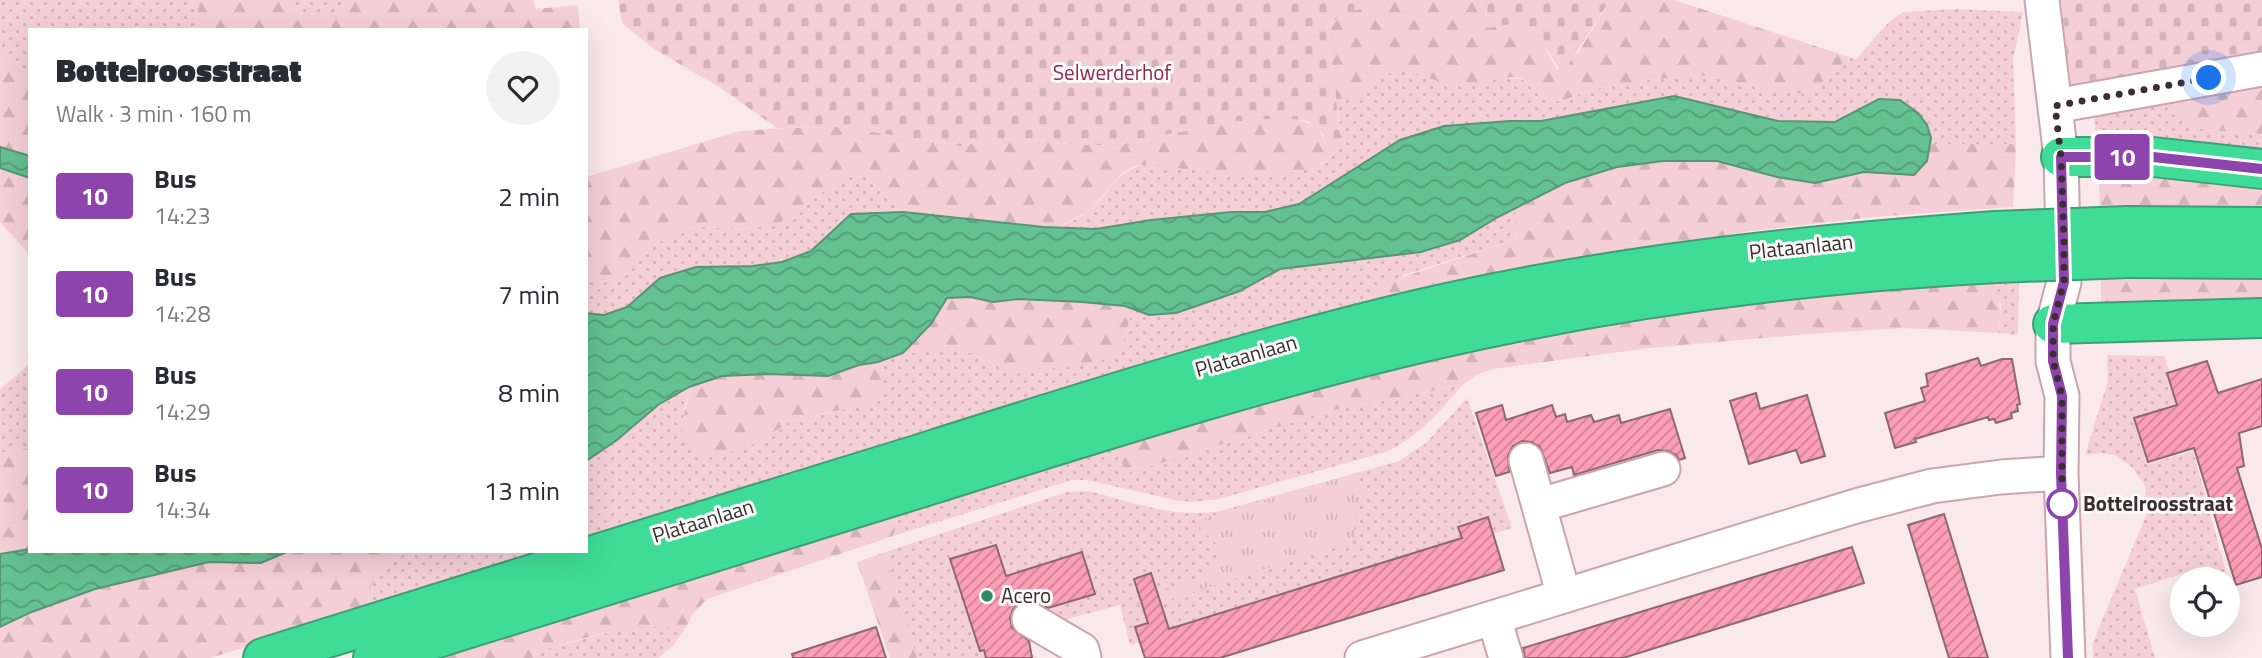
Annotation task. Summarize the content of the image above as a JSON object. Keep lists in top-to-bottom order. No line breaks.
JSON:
{"streets":{"highway":["Plataanlaan"]},"parks":["Selwerderhof"],"places":["Bottelroosstraat","Acero"],"lines":["bus line 10"],"page":{"on_map":"10","heading":["Bottelroosstraat","Walk · 3 min · 160 m"],"list":[{"mark":"10","name":"Bus","note":"14:23","value":"2 min"},{"mark":"10","name":"Bus","note":"14:28","value":"7 min"},{"mark":"10","name":"Bus","note":"14:29","value":"8 min"},{"mark":"10","name":"Bus","note":"14:34","value":"13 min"}]}}
